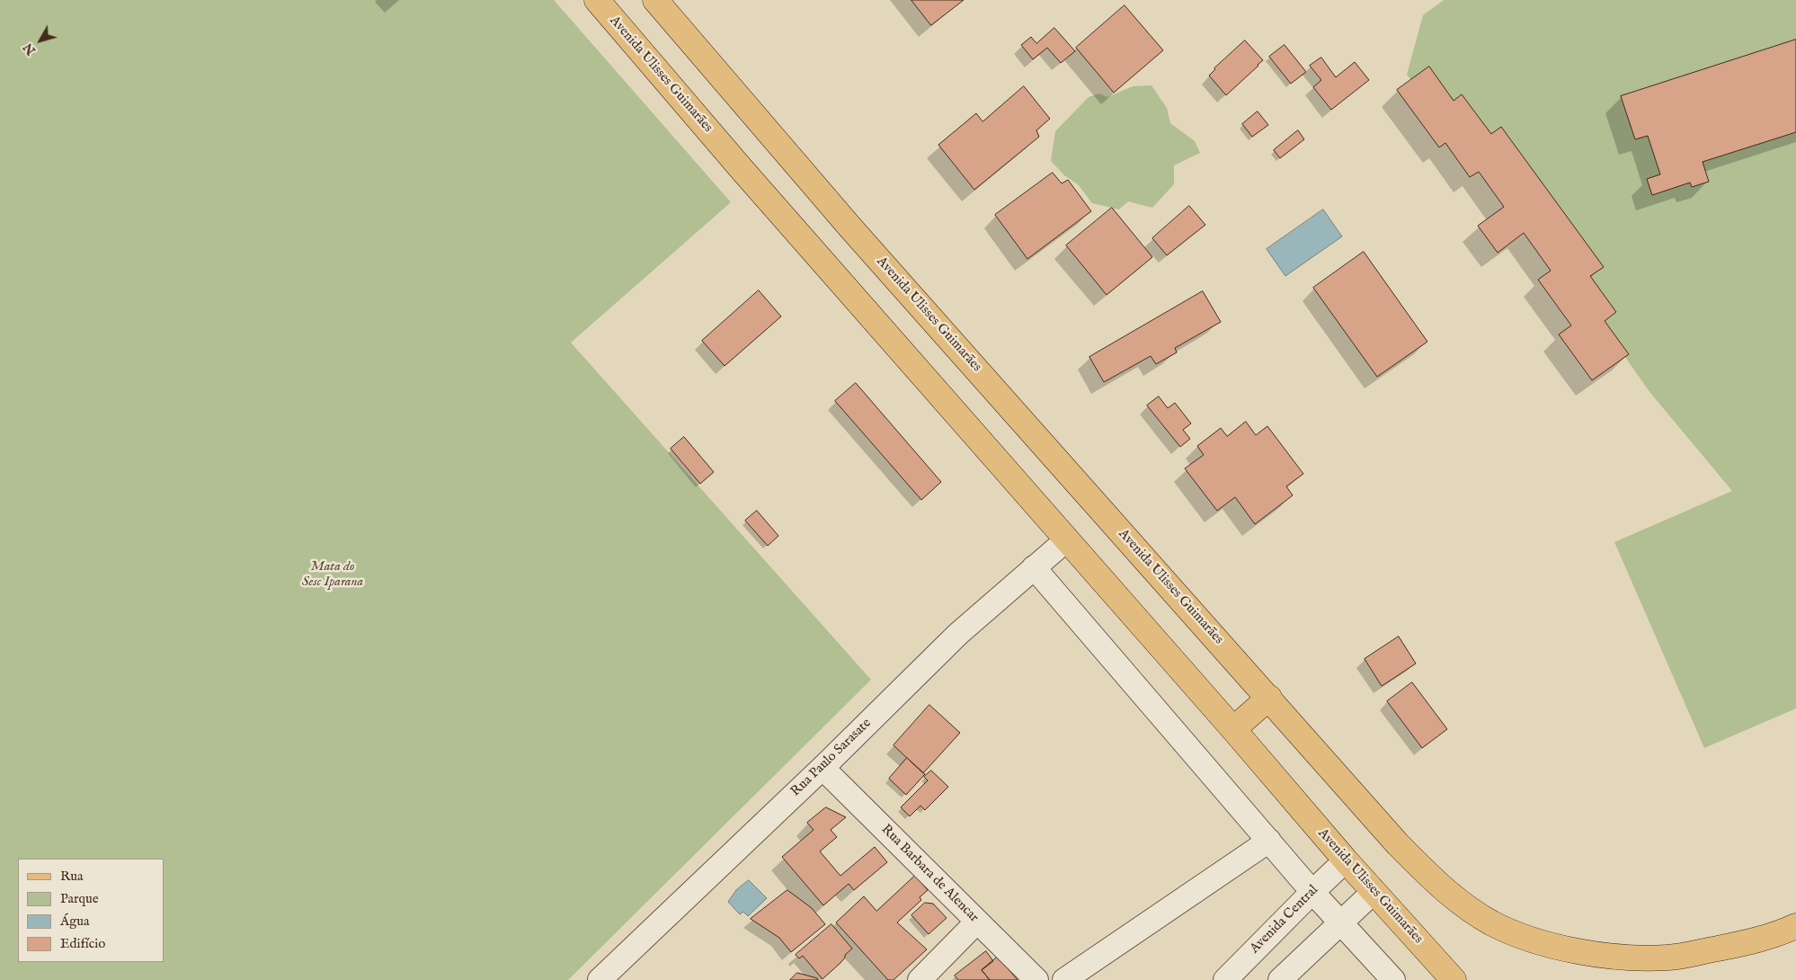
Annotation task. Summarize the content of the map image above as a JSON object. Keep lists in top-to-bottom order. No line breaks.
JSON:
{"streets":{"main road":["Avenida Ulisses Guimarães"],"street":["Rua Paulo Sarasate","Rua Barbara de Alencar","Avenida Central"]},"crossings":[["Avenida Ulisses Guimarães","Rua Paulo Sarasate"],["Avenida Ulisses Guimarães","Avenida Central"],["Rua Paulo Sarasate","Rua Barbara de Alencar"]],"parks":["Mata do Sesc Iparana"],"legend":["Rua","Parque","Água","Edifício"],"north":"bottom left"}
